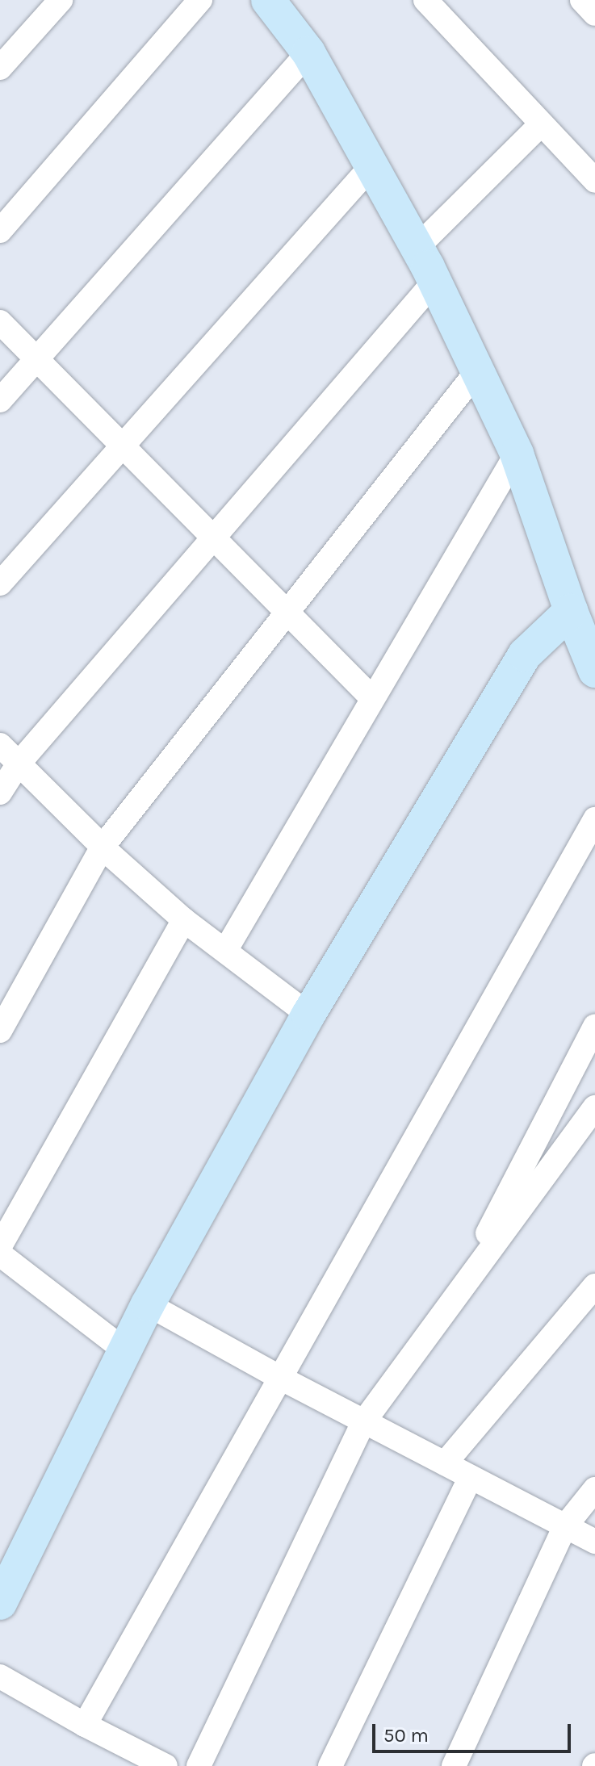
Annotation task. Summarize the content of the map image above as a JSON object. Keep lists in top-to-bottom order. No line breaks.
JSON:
{"scale_bar":"50 m"}
